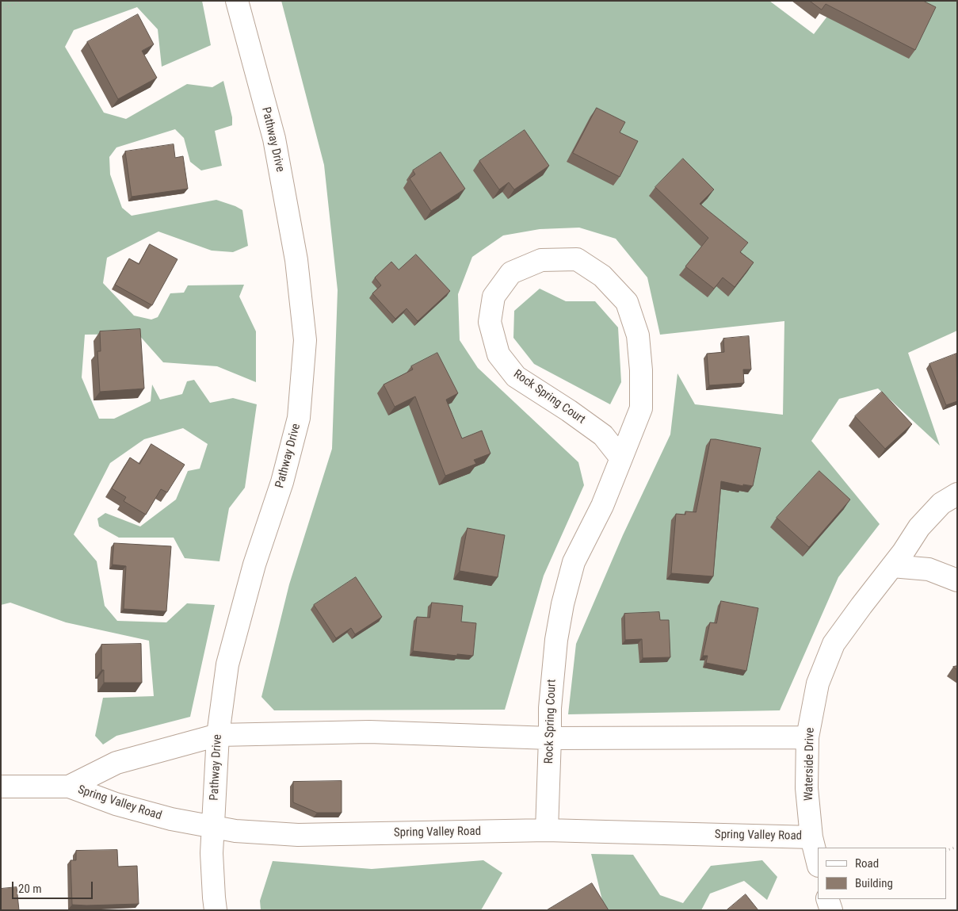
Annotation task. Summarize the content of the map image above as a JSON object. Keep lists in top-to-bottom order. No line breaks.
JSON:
{"streets":{"street":["Pathway Drive","Rock Spring Court","Waterside Drive","Spring Valley Road"]},"crossings":[["Pathway Drive","Spring Valley Road"],["Rock Spring Court","Spring Valley Road"],["Waterside Drive","Spring Valley Road"]],"legend":["Road","Building"],"scale_bar":"20 m"}
